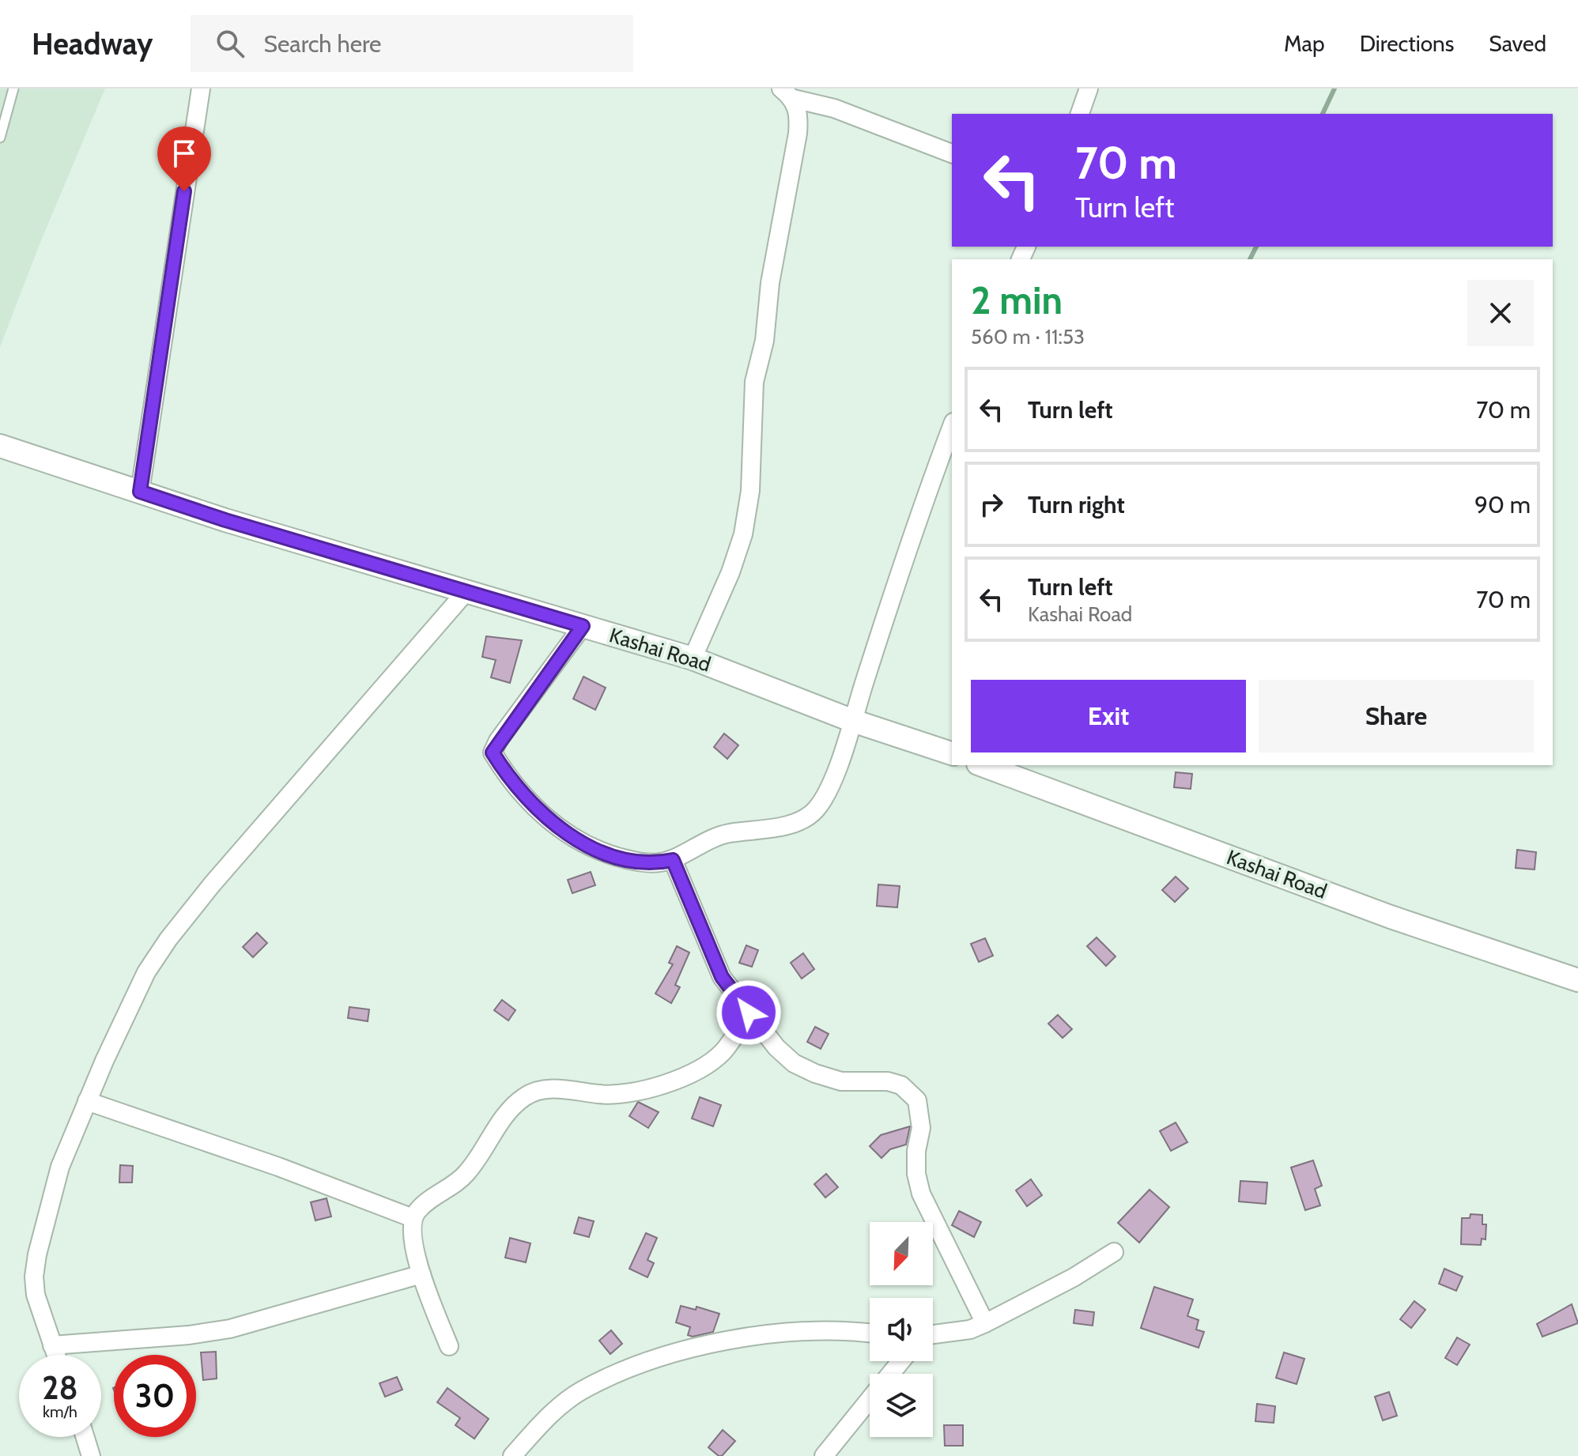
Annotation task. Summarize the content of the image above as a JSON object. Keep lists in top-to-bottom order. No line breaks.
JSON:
{"streets":{"street":["Kashai Road"]},"north":"bottom left","page":{"header":"Headway","search":"Search here","nav":["Map","Directions","Saved"],"turn":["70 m","Turn left"],"heading":["2 min","560 m · 11:53"],"list":[{"name":"Turn left","value":"70 m"},{"name":"Turn right","value":"90 m"},{"name":"Turn left","note":"Kashai Road","value":"70 m"}],"buttons":["Exit","Share"],"speed":"28 km/h","limit":"30"}}
